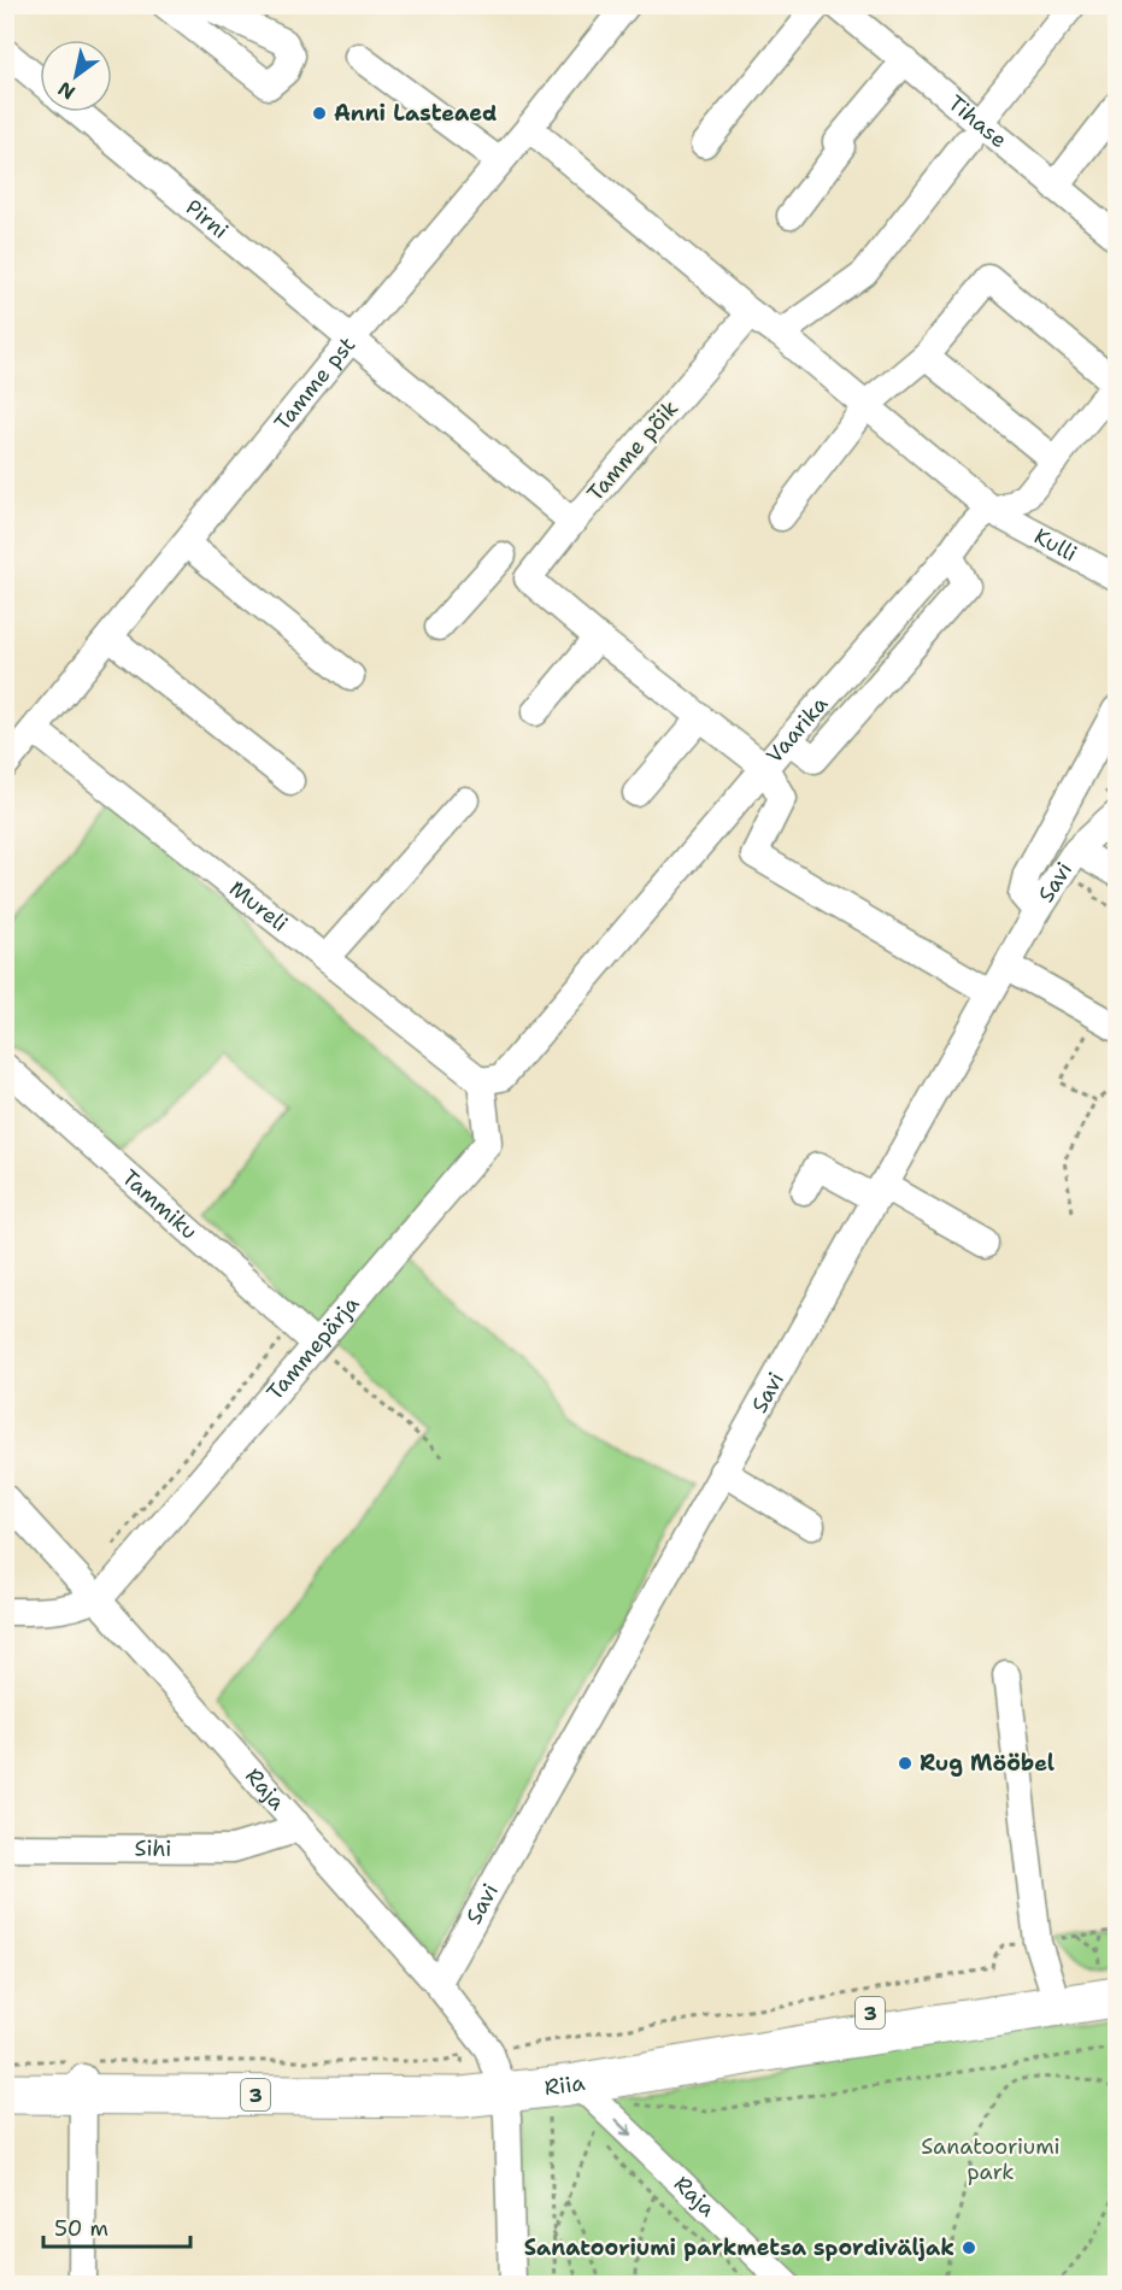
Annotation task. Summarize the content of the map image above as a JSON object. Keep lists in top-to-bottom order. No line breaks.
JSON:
{"streets":{"highway":["3","Riia"],"street":["Tihase","Pirni","Tamme pst","Tamme põik","Kulli","Vaarika","Savi","Mureli","Tammiku","Tammepärja","Raja","Sihi"]},"crossings":[["Pirni","Tamme pst"],["Pirni","Tamme põik"],["Tamme pst","Mureli"],["Tamme põik","Kulli"],["Kulli","Vaarika"],["Vaarika","Mureli"],["Vaarika","Tammepärja"],["Savi","Raja"],["Mureli","Tammepärja"],["Tammiku","Tammepärja"],["Tammepärja","Raja"],["Raja","Sihi"],["Raja","Riia"]],"parks":["Sanatooriumi park"],"places":["Anni Lasteaed","Rug Mööbel","Sanatooriumi parkmetsa spordiväljak"],"scale_bar":"50 m","north":"bottom left"}
